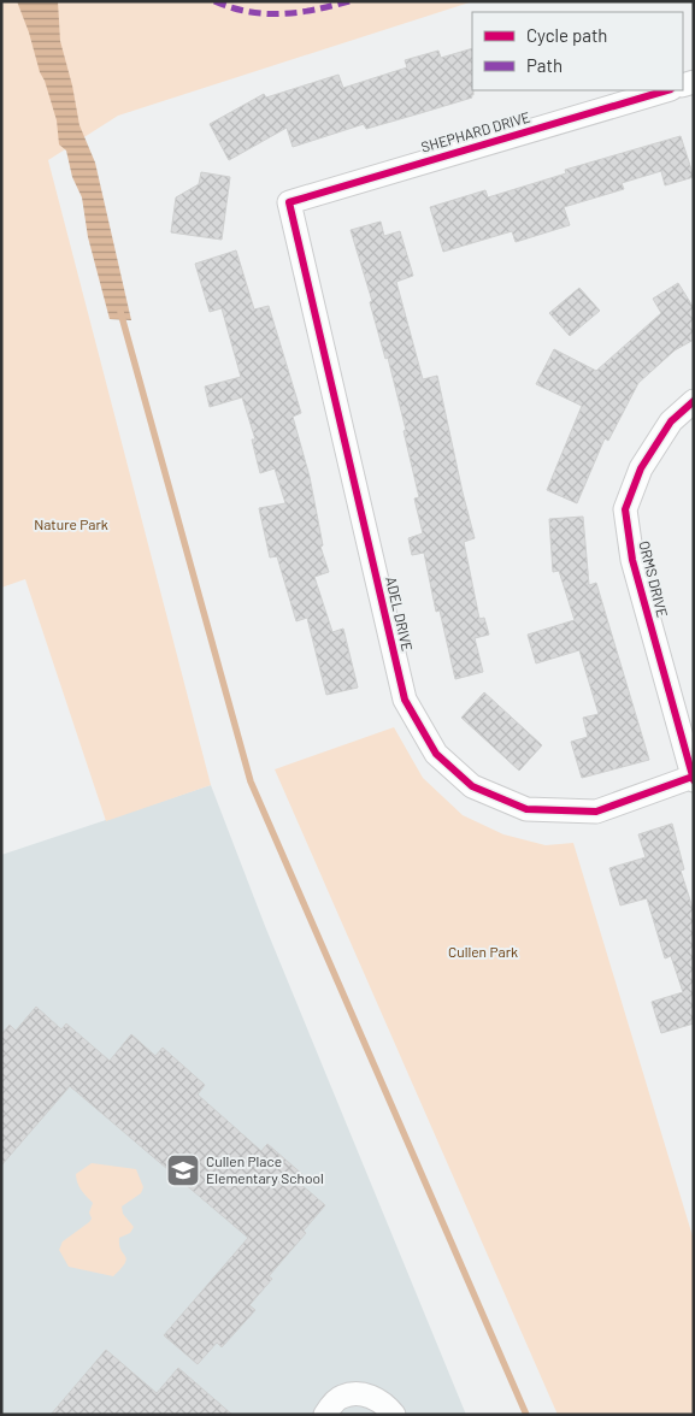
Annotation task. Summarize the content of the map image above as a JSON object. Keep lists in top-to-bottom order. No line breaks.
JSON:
{"streets":{"street":["SHEPHARD DRIVE","ORMS DRIVE","ADEL DRIVE"]},"crossings":[["SHEPHARD DRIVE","ADEL DRIVE"],["ORMS DRIVE","ADEL DRIVE"]],"parks":["Nature Park","Cullen Park"],"places":{"school or university":["Cullen Place Elementary School"]},"legend":["Cycle path","Path"]}
